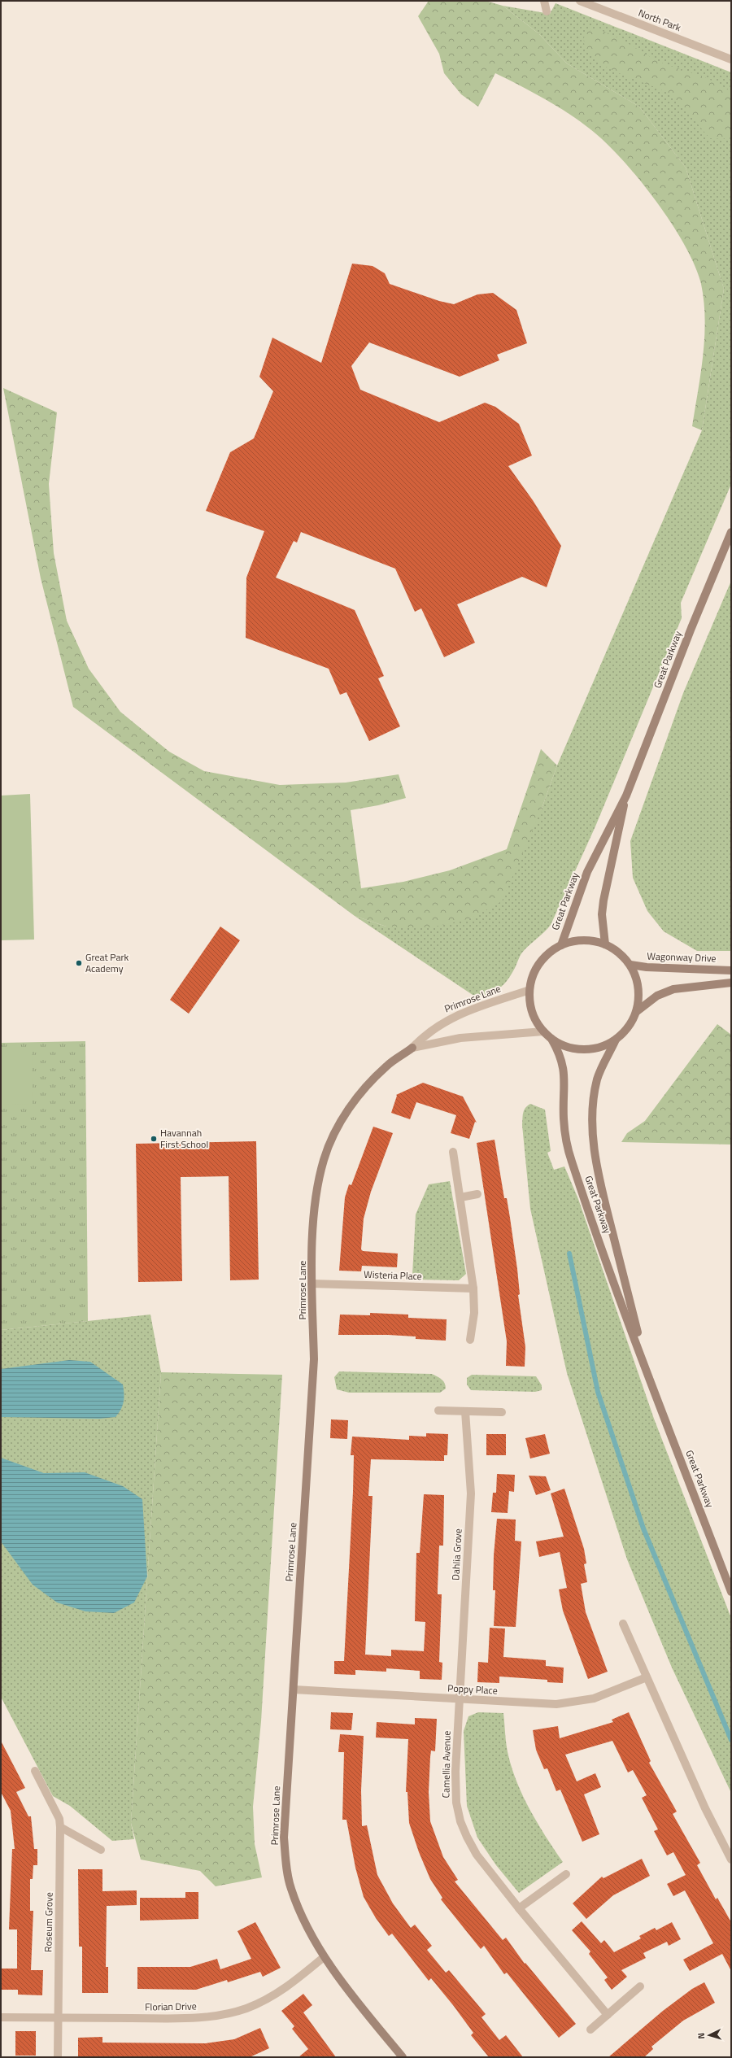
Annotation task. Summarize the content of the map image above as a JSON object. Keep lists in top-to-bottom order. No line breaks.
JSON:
{"streets":{"street":["North Park","Great Parkway","Wagonway Drive","Primrose Lane","Wisteria Place","Dahlia Grove","Poppy Place","Camellia Avenue","Roseum Grove","Florian Drive"]},"crossings":[["Great Parkway","Wagonway Drive"],["Great Parkway","Primrose Lane"],["Wagonway Drive","Primrose Lane"],["Primrose Lane","Wisteria Place"],["Primrose Lane","Poppy Place"],["Primrose Lane","Florian Drive"],["Dahlia Grove","Poppy Place"],["Dahlia Grove","Camellia Avenue"],["Poppy Place","Camellia Avenue"],["Roseum Grove","Florian Drive"]],"places":["Great Park Academy","Havannah First School"],"north":"left"}
